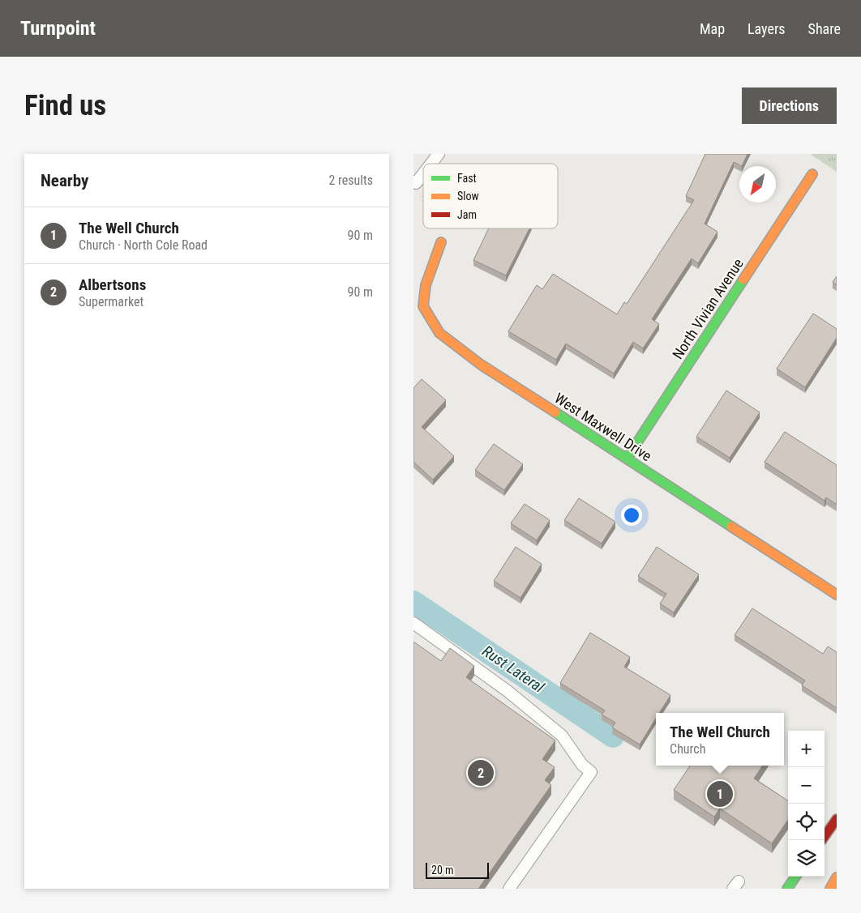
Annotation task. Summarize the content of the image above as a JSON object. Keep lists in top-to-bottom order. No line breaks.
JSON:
{"streets":{"street":["North Vivian Avenue","West Maxwell Drive"]},"crossings":[["North Vivian Avenue","West Maxwell Drive"]],"water":["Rust Lateral"],"legend":["Fast","Slow","Jam"],"scale_bar":"20 m","north":"bottom left","page":{"header":"Turnpoint","nav":["Map","Layers","Share"],"buttons":"Directions","title":"Find us","heading":["Nearby","2 results"],"list":[{"mark":"1","name":"The Well Church","note":"Church · North Cole Road","value":"90 m"},{"mark":"2","name":"Albertsons","note":"Supermarket","value":"90 m"}],"popup":["The Well Church","Church"],"map_buttons":["+","−"],"pins":["2","1"],"scale":"20 m"}}
